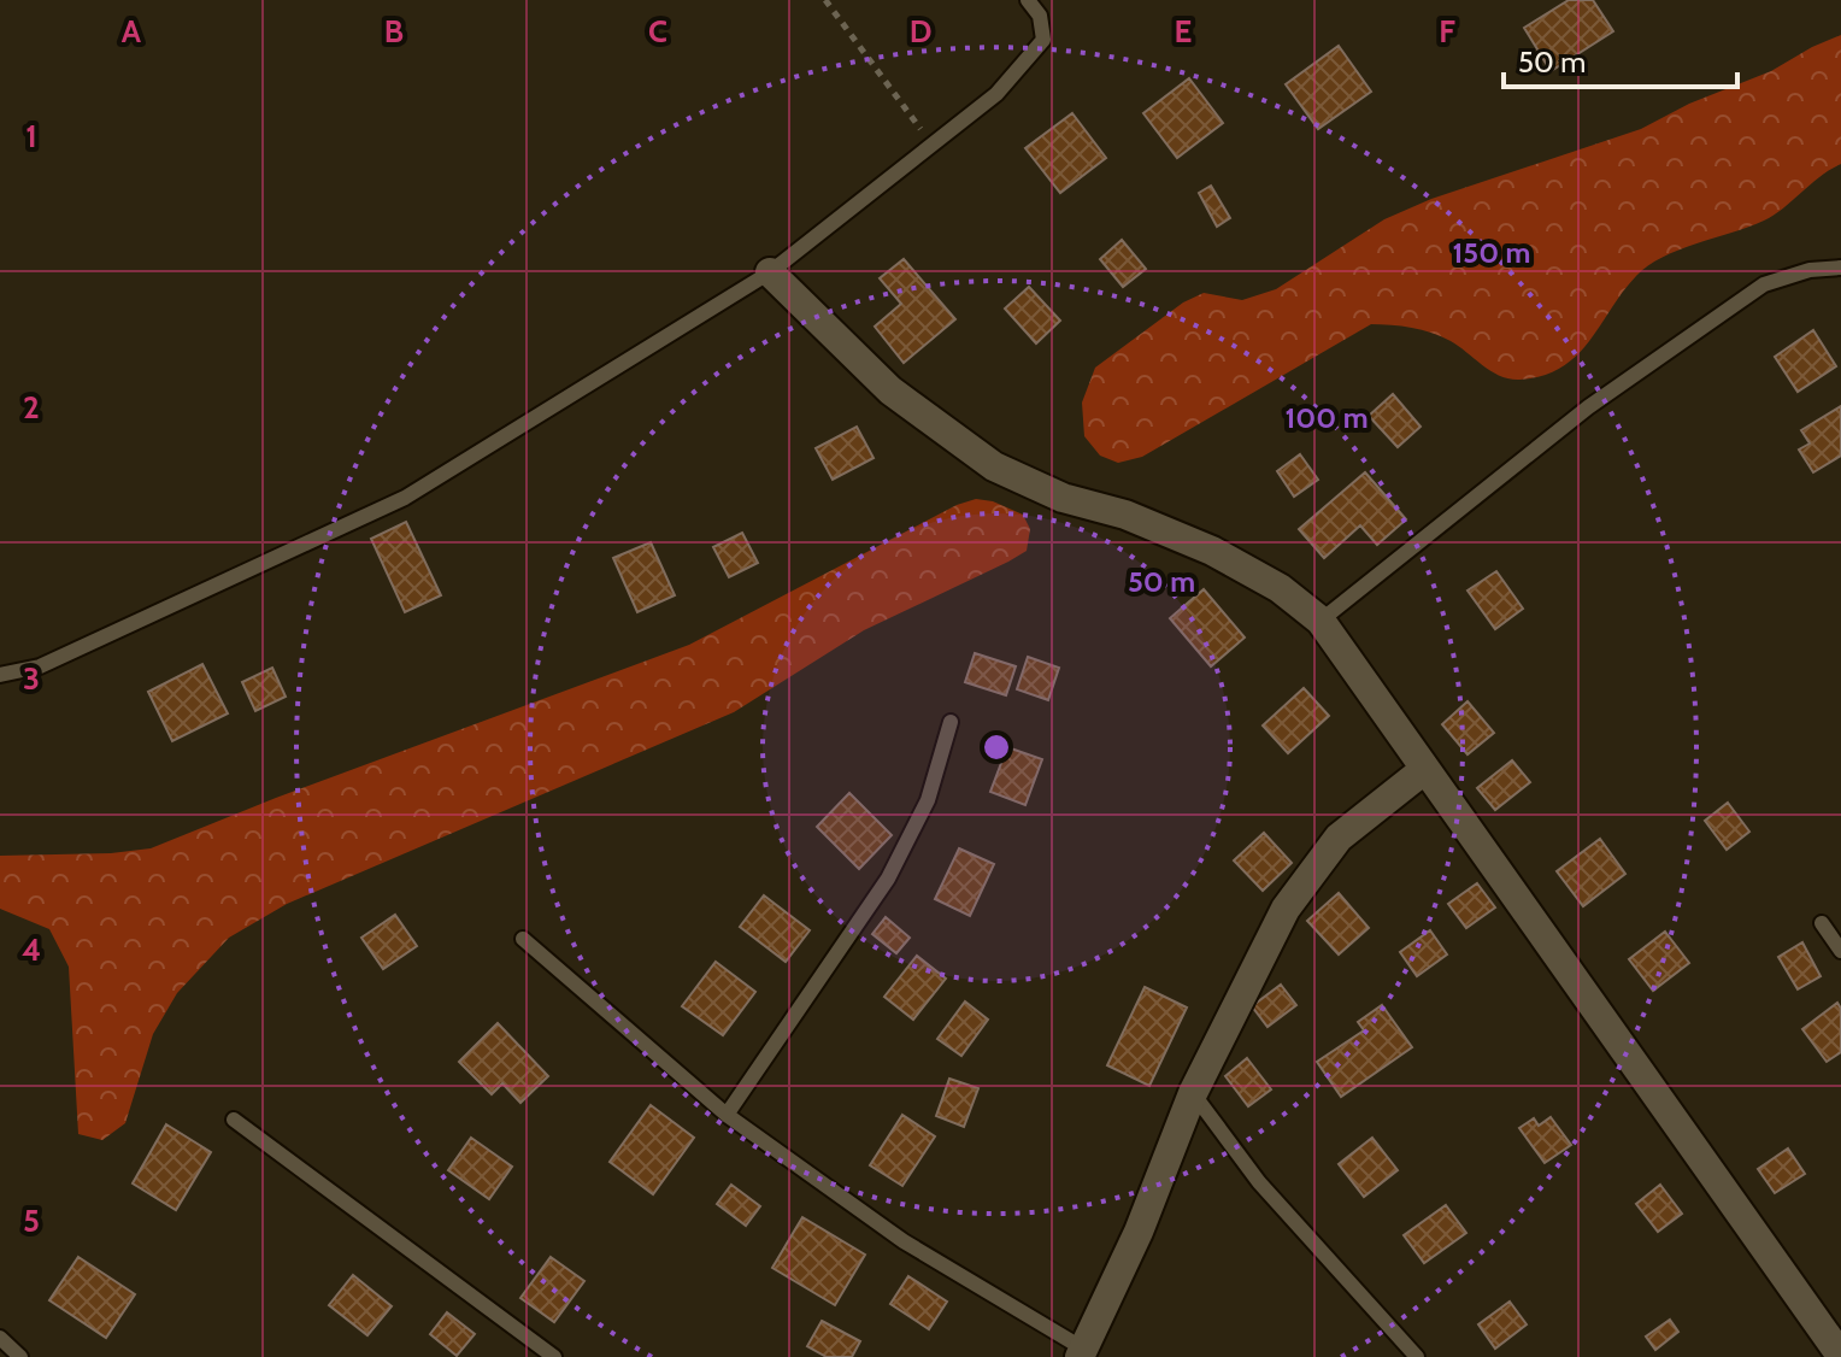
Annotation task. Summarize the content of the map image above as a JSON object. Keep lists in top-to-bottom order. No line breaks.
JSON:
{"scale_bar":"50 m","grid":{"columns":["A","B","C","D","E","F"],"rows":["1","2","3","4","5"]},"rings":["150 m","100 m","50 m"]}
